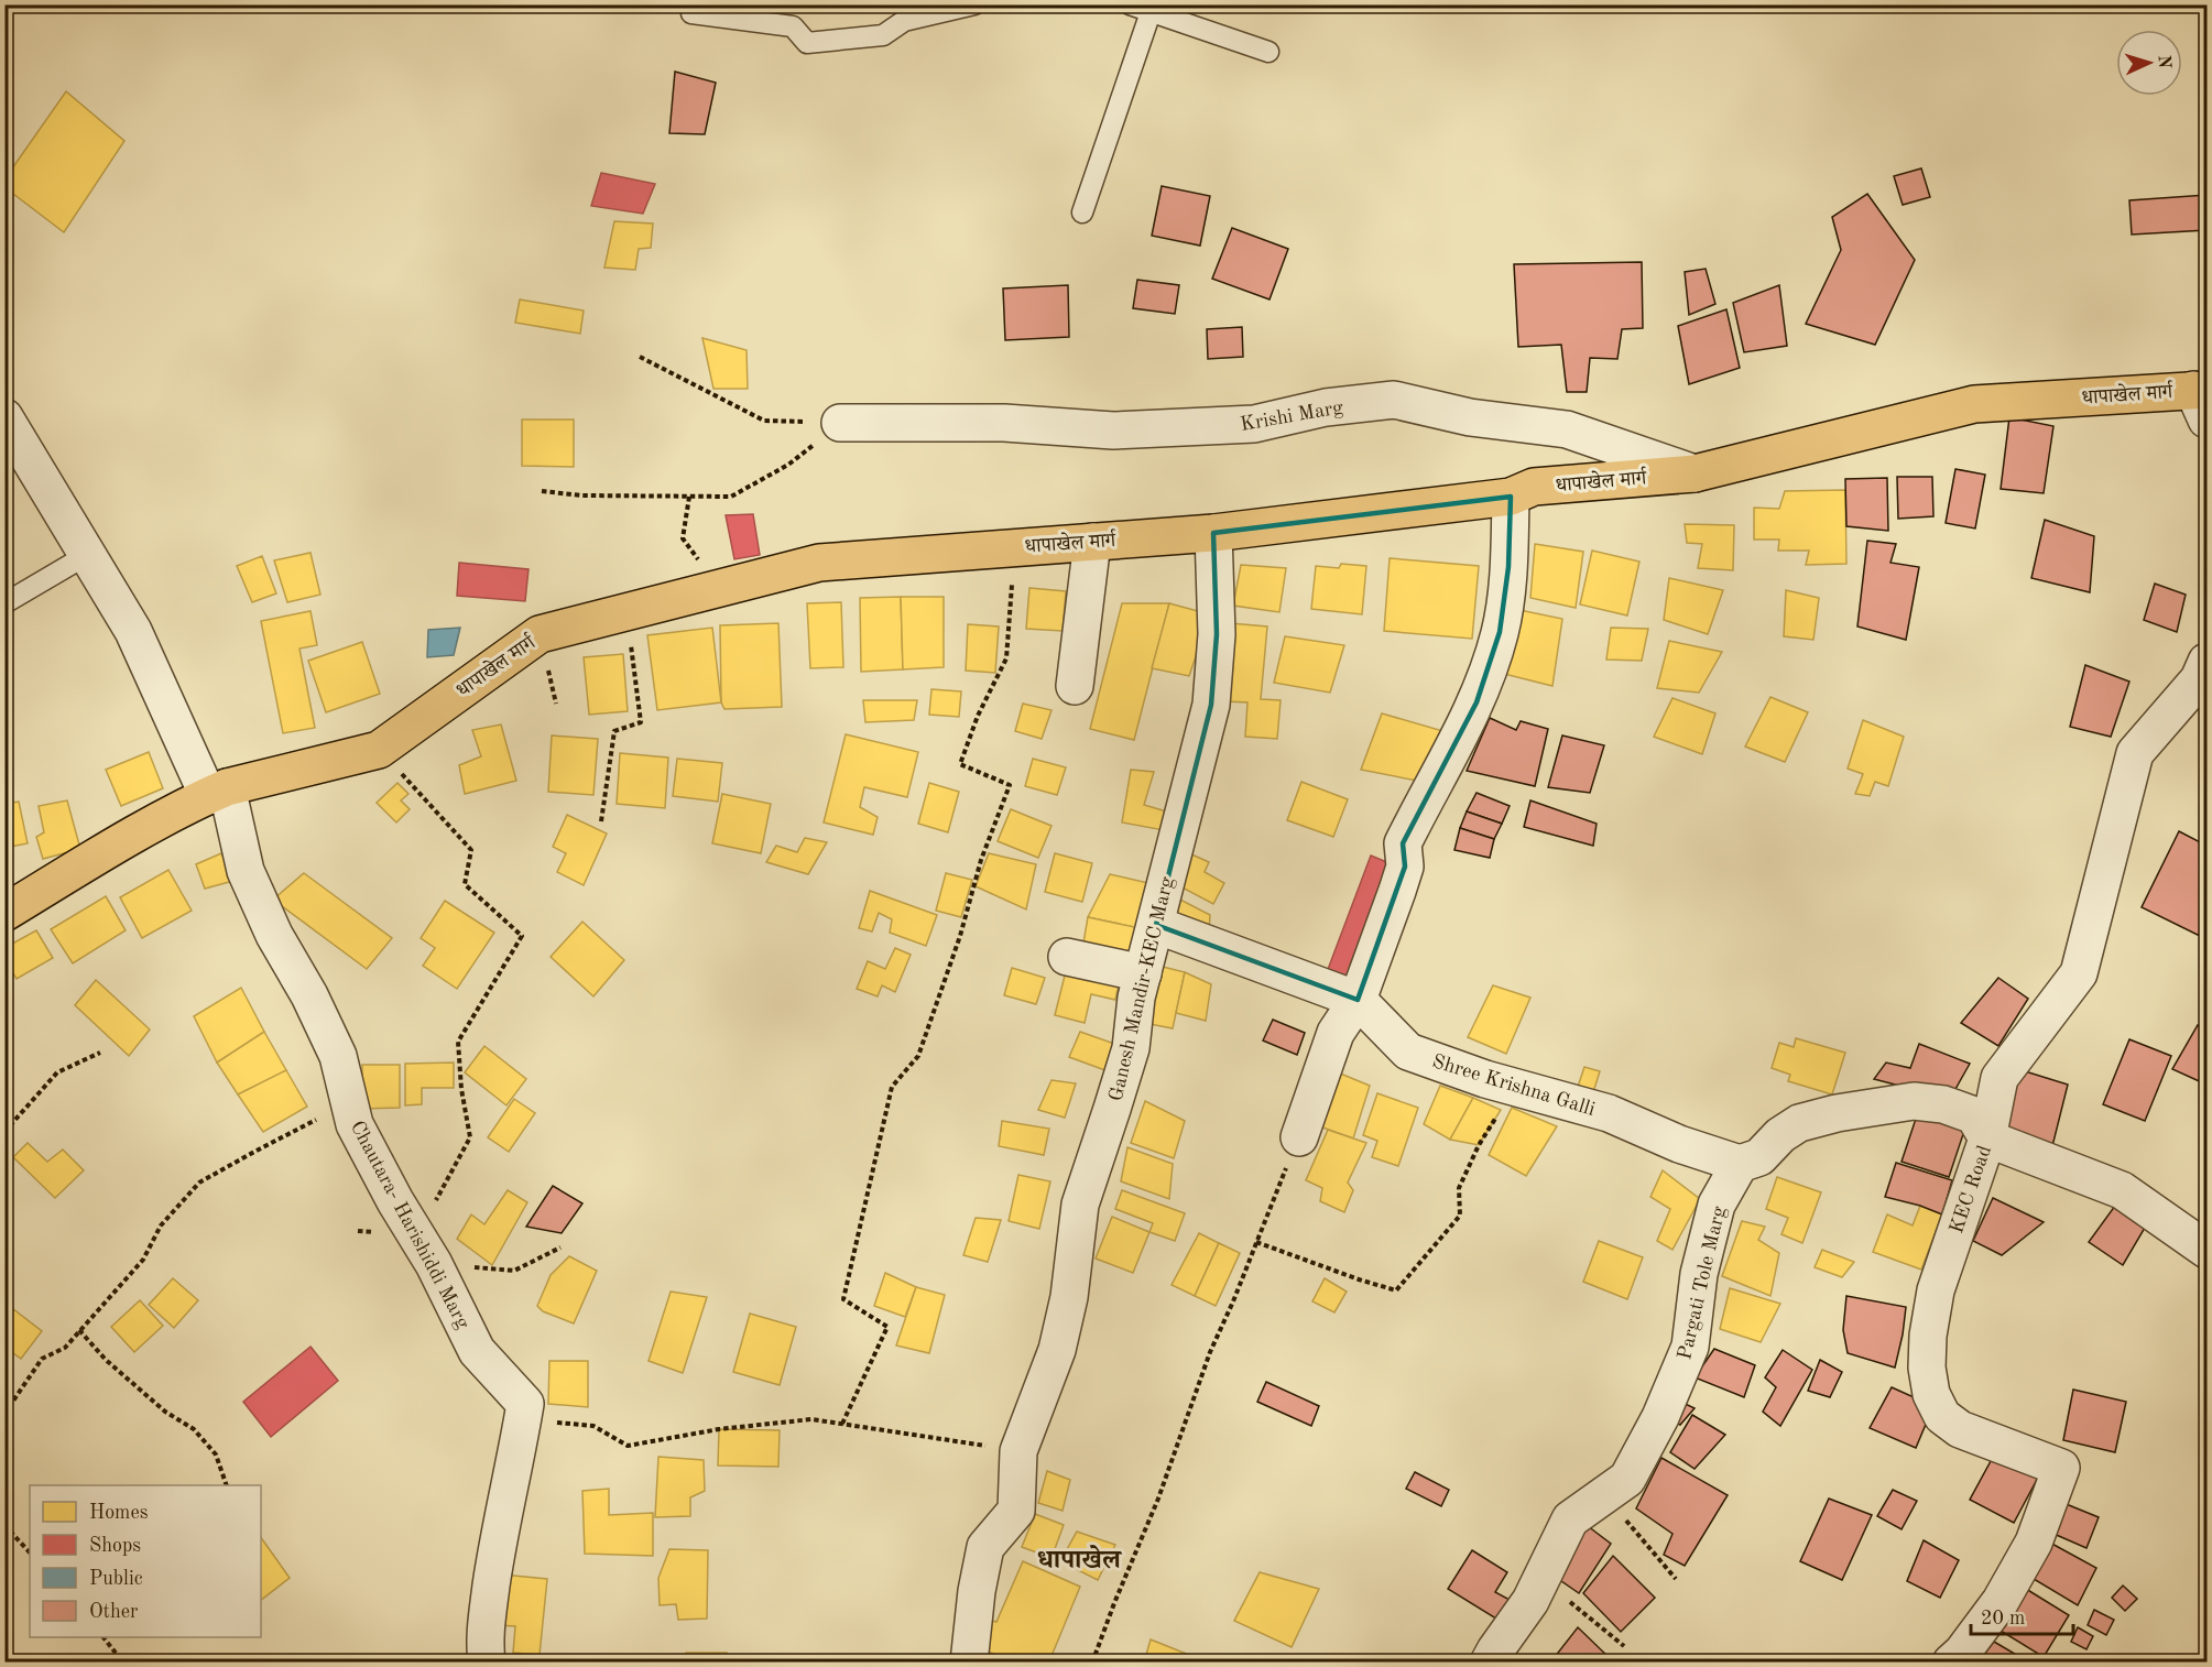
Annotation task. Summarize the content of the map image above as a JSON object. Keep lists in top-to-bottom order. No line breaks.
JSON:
{"streets":{"main road":["धापाखेल मार्ग"],"street":["Krishi Marg","Ganesh Mandir-KEC Marg","Shree Krishna Galli","KEC Road","Chautara- Harishiddi Marg","Pargati Tole Marg"]},"crossings":[["धापाखेल मार्ग","Krishi Marg"],["धापाखेल मार्ग","Ganesh Mandir-KEC Marg"],["धापाखेल मार्ग","Chautara- Harishiddi Marg"],["Ganesh Mandir-KEC Marg","Shree Krishna Galli"],["Shree Krishna Galli","Pargati Tole Marg"]],"districts":["धापाखेल"],"legend":["Homes","Shops","Public","Other"],"scale_bar":"20 m","north":"right"}
